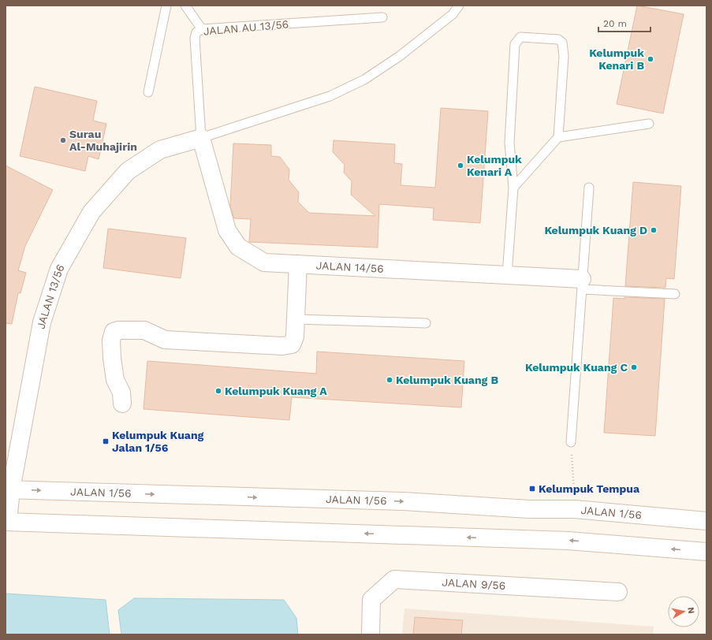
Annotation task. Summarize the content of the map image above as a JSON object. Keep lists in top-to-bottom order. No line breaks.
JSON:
{"streets":{"street":["JALAN 14/56","JALAN 13/56","JALAN 1/56","JALAN 9/56"],"lane":["JALAN AU 13/56"]},"crossings":[["JALAN AU 13/56","JALAN 14/56"],["JALAN AU 13/56","JALAN 13/56"],["JALAN 14/56","JALAN 13/56"],["JALAN 13/56","JALAN 1/56"]],"places":{"other":["Kelumpuk Kenari B","Surau Al-Muhajirin","Kelumpuk Kenari A","Kelumpuk Kuang D","Kelumpuk Kuang C","Kelumpuk Kuang B","Kelumpuk Kuang A"],"transit":["Kelumpuk Kuang Jalan 1/56","Kelumpuk Tempua"]},"scale_bar":"20 m","north":"right"}
